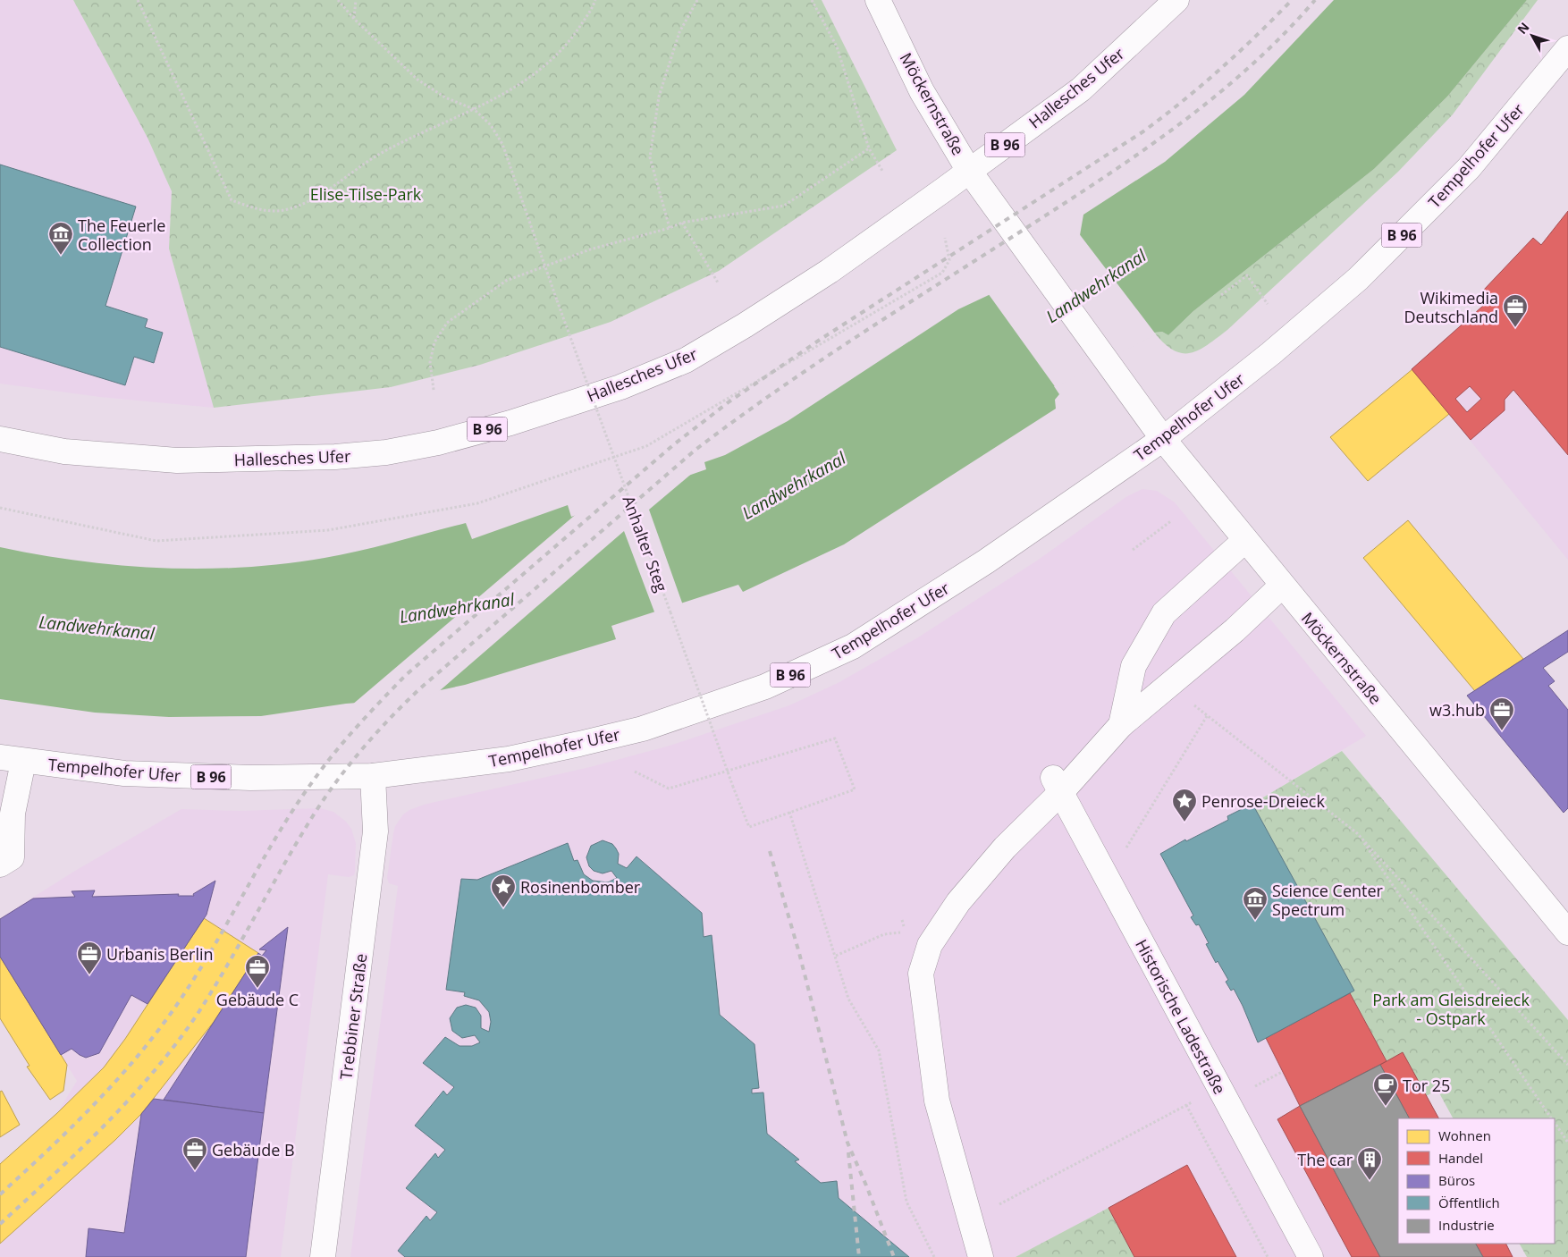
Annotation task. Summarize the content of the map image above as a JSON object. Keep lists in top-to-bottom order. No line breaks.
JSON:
{"streets":{"street":["Hallesches Ufer","Möckernstraße","B 96","Tempelhofer Ufer","Trebbiner Straße","Historische Ladestraße"],"path":["Anhalter Steg"]},"crossings":[["Hallesches Ufer","Möckernstraße"],["Möckernstraße","Tempelhofer Ufer"],["Tempelhofer Ufer","Trebbiner Straße"]],"water":["Landwehrkanal"],"parks":["Elise-Tilse-Park","Park am Gleisdreieck - Ostpark"],"places":{"museum":["The Feuerle Collection","Science Center Spectrum"],"office":["Wikimedia Deutschland","w3.hub","Urbanis Berlin","Gebäude C","Gebäude B"],"place":["Penrose-Dreieck","Rosinenbomber"],"cafe":["Tor 25"],"building":["The car"]},"legend":["Wohnen","Handel","Büros","Öffentlich","Industrie"],"north":"top left"}
